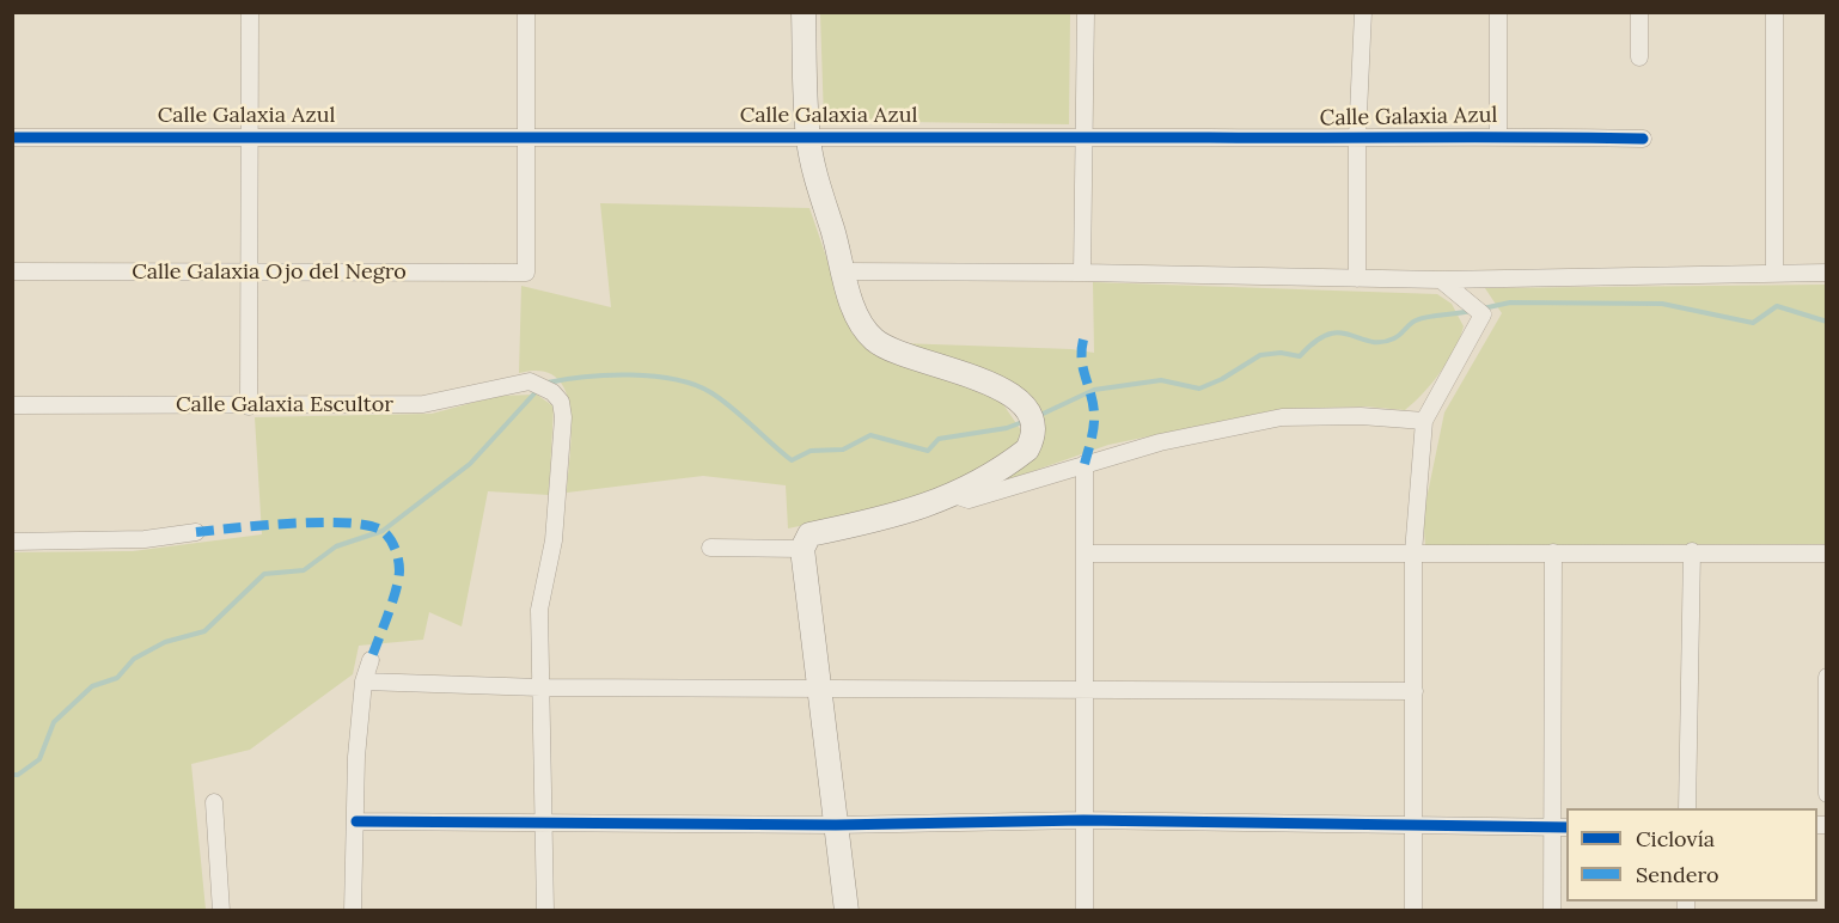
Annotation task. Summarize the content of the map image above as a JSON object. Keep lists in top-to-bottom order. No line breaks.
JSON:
{"streets":{"street":["Calle Galaxia Azul","Calle Galaxia Ojo del Negro","Calle Galaxia Escultor"]},"crossings":[["Calle Galaxia Azul","Calle Galaxia Ojo del Negro"]],"legend":["Ciclovía","Sendero"]}
